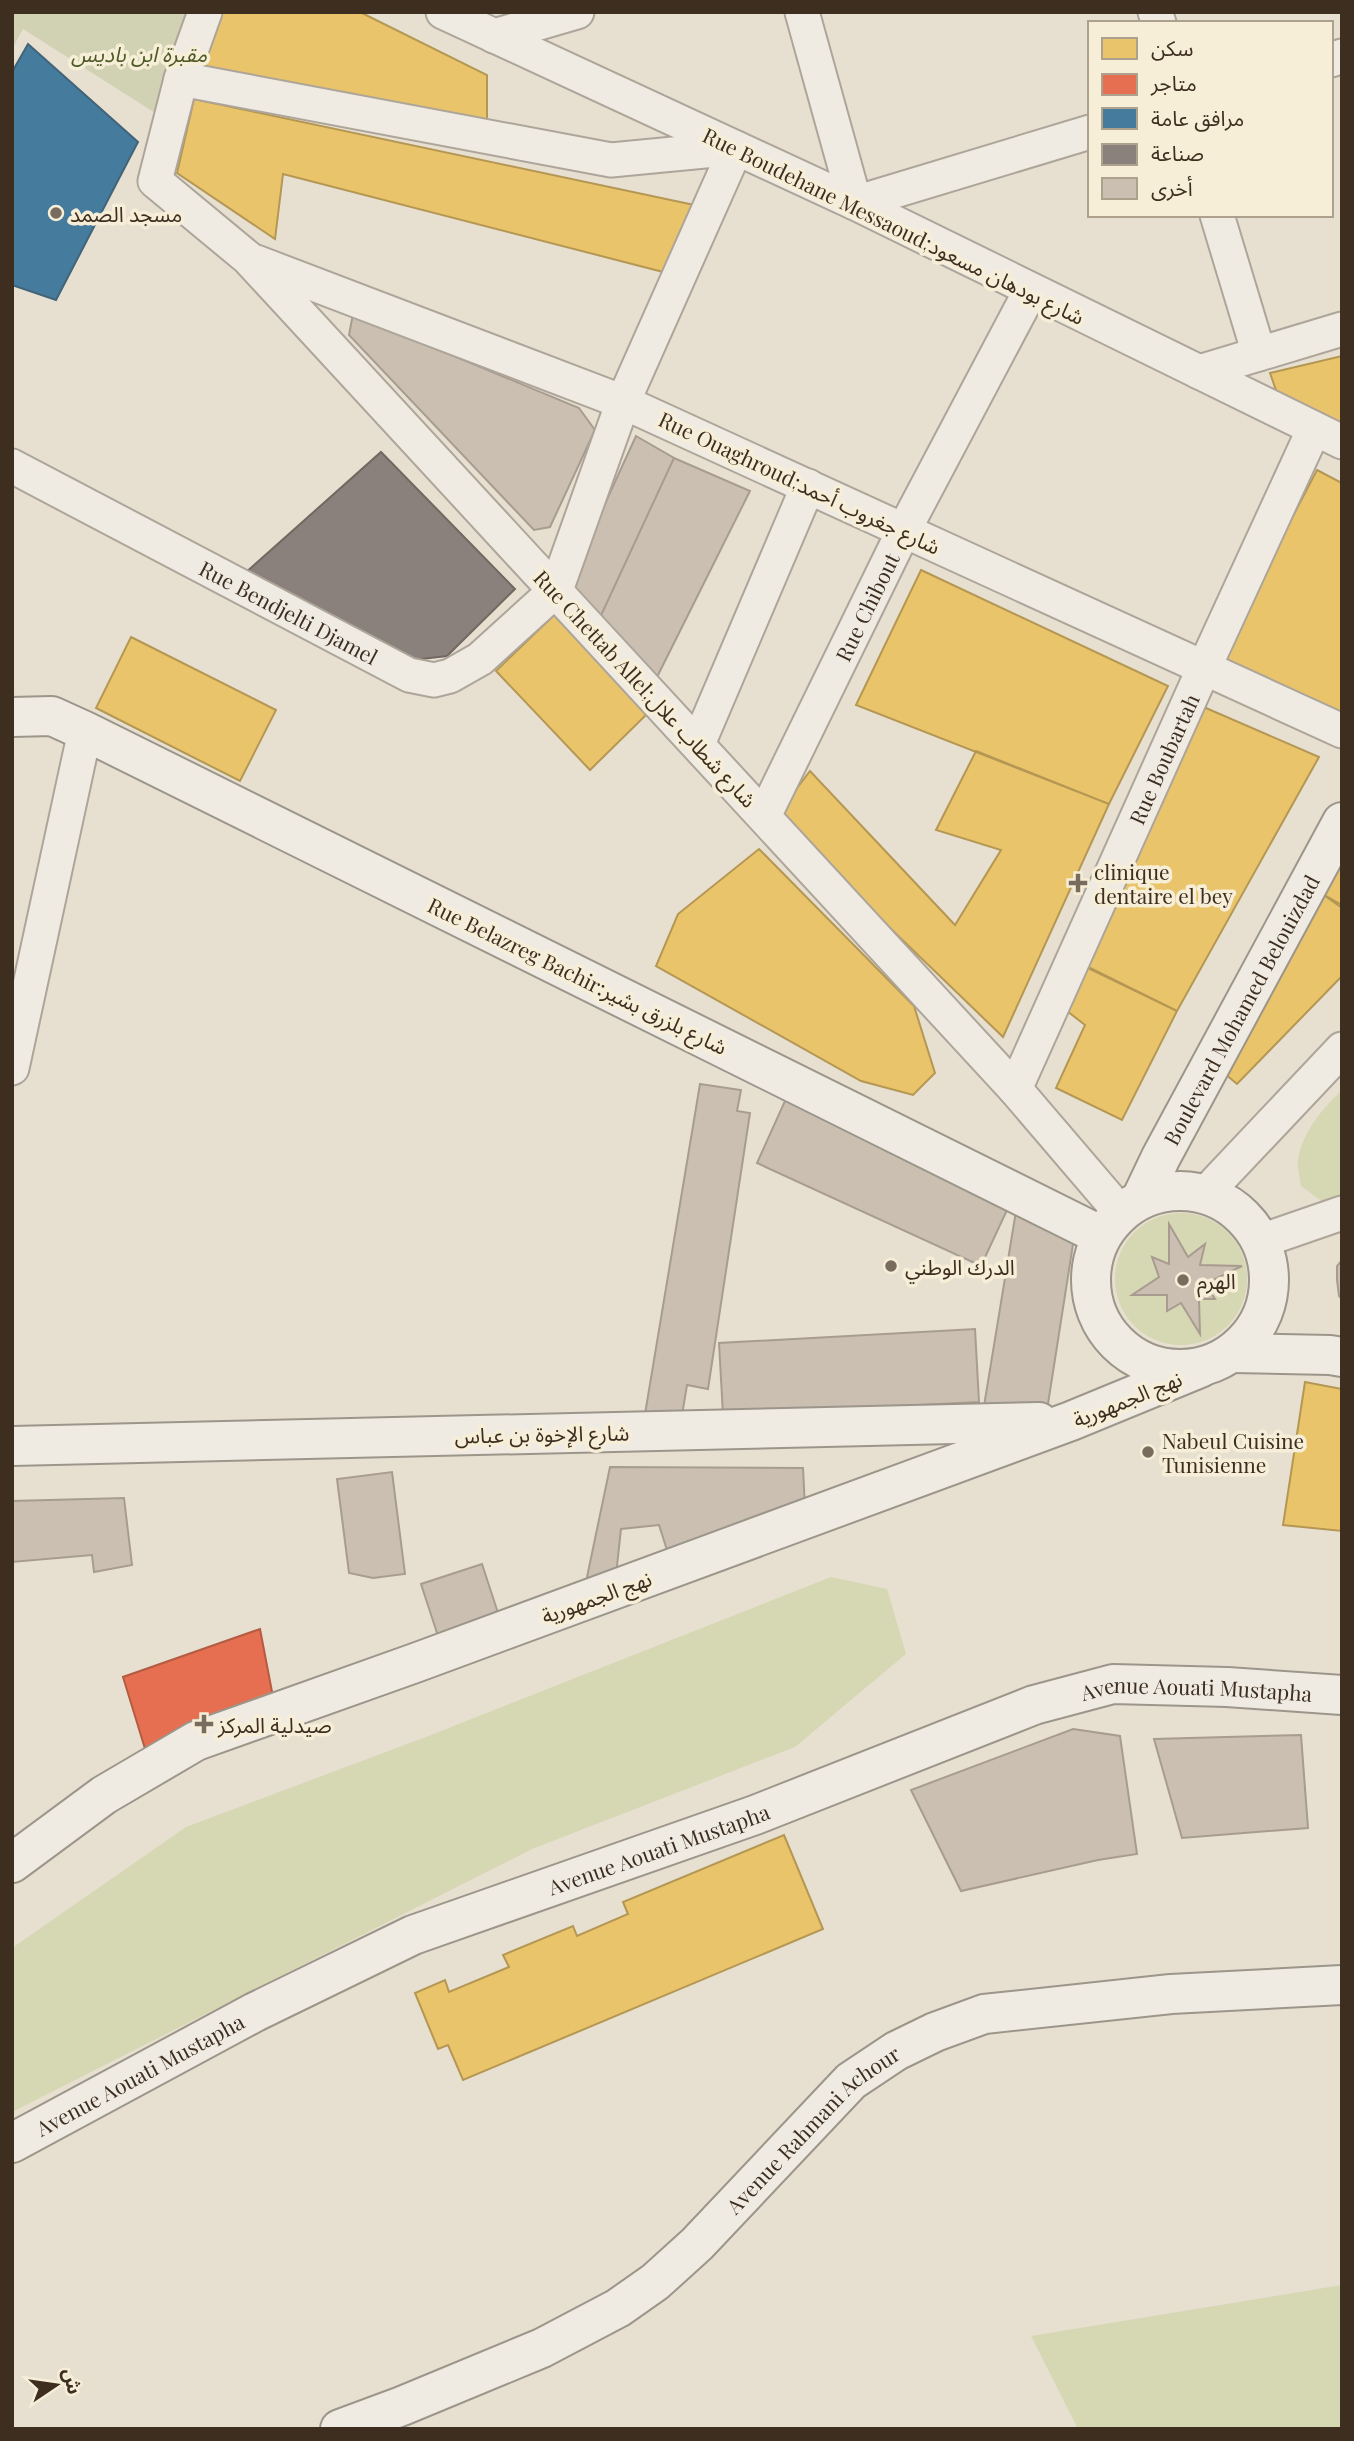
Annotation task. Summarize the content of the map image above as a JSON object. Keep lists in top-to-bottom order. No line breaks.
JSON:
{"streets":{"street":["Rue Boudehane Messaoud;شارع بودهان مسعود","Rue Ouaghroud;شارع جغروب أحمد","Rue Chibout","Rue Bendjelti Djamel","Rue Chettab Allel;شارع شطاب علال","Rue Boubartah","Rue Belazreg Bachir;شارع بلزرق بشير","Boulevard Mohamed Belouizdad","نهج الجمهورية","شارع الإخوة بن عباس","Avenue Aouati Mustapha","Avenue Rahmani Achour"]},"crossings":[["Rue Boudehane Messaoud;شارع بودهان مسعود","Rue Chibout"],["Rue Boudehane Messaoud;شارع بودهان مسعود","Rue Boubartah"],["Rue Ouaghroud;شارع جغروب أحمد","Rue Chibout"],["Rue Ouaghroud;شارع جغروب أحمد","Rue Chettab Allel;شارع شطاب علال"],["Rue Ouaghroud;شارع جغروب أحمد","Rue Boubartah"],["Rue Chibout","Rue Chettab Allel;شارع شطاب علال"],["Rue Bendjelti Djamel","Rue Chettab Allel;شارع شطاب علال"],["Rue Chettab Allel;شارع شطاب علال","Rue Boubartah"],["Rue Chettab Allel;شارع شطاب علال","Rue Belazreg Bachir;شارع بلزرق بشير"],["Rue Chettab Allel;شارع شطاب علال","Boulevard Mohamed Belouizdad"],["Rue Chettab Allel;شارع شطاب علال","نهج الجمهورية"],["Rue Belazreg Bachir;شارع بلزرق بشير","Boulevard Mohamed Belouizdad"],["Rue Belazreg Bachir;شارع بلزرق بشير","نهج الجمهورية"],["Boulevard Mohamed Belouizdad","نهج الجمهورية"],["نهج الجمهورية","شارع الإخوة بن عباس"]],"parks":["مقبرة ابن باديس"],"places":{"other":["مسجد الصمد","الدرك الوطني","الهرم","Nabeul Cuisine Tunisienne"],"health":["clinique dentaire el bey","صيدلية المركز"]},"legend":["سكن","متاجر","مرافق عامة","صناعة","أخرى"],"north":"right"}
